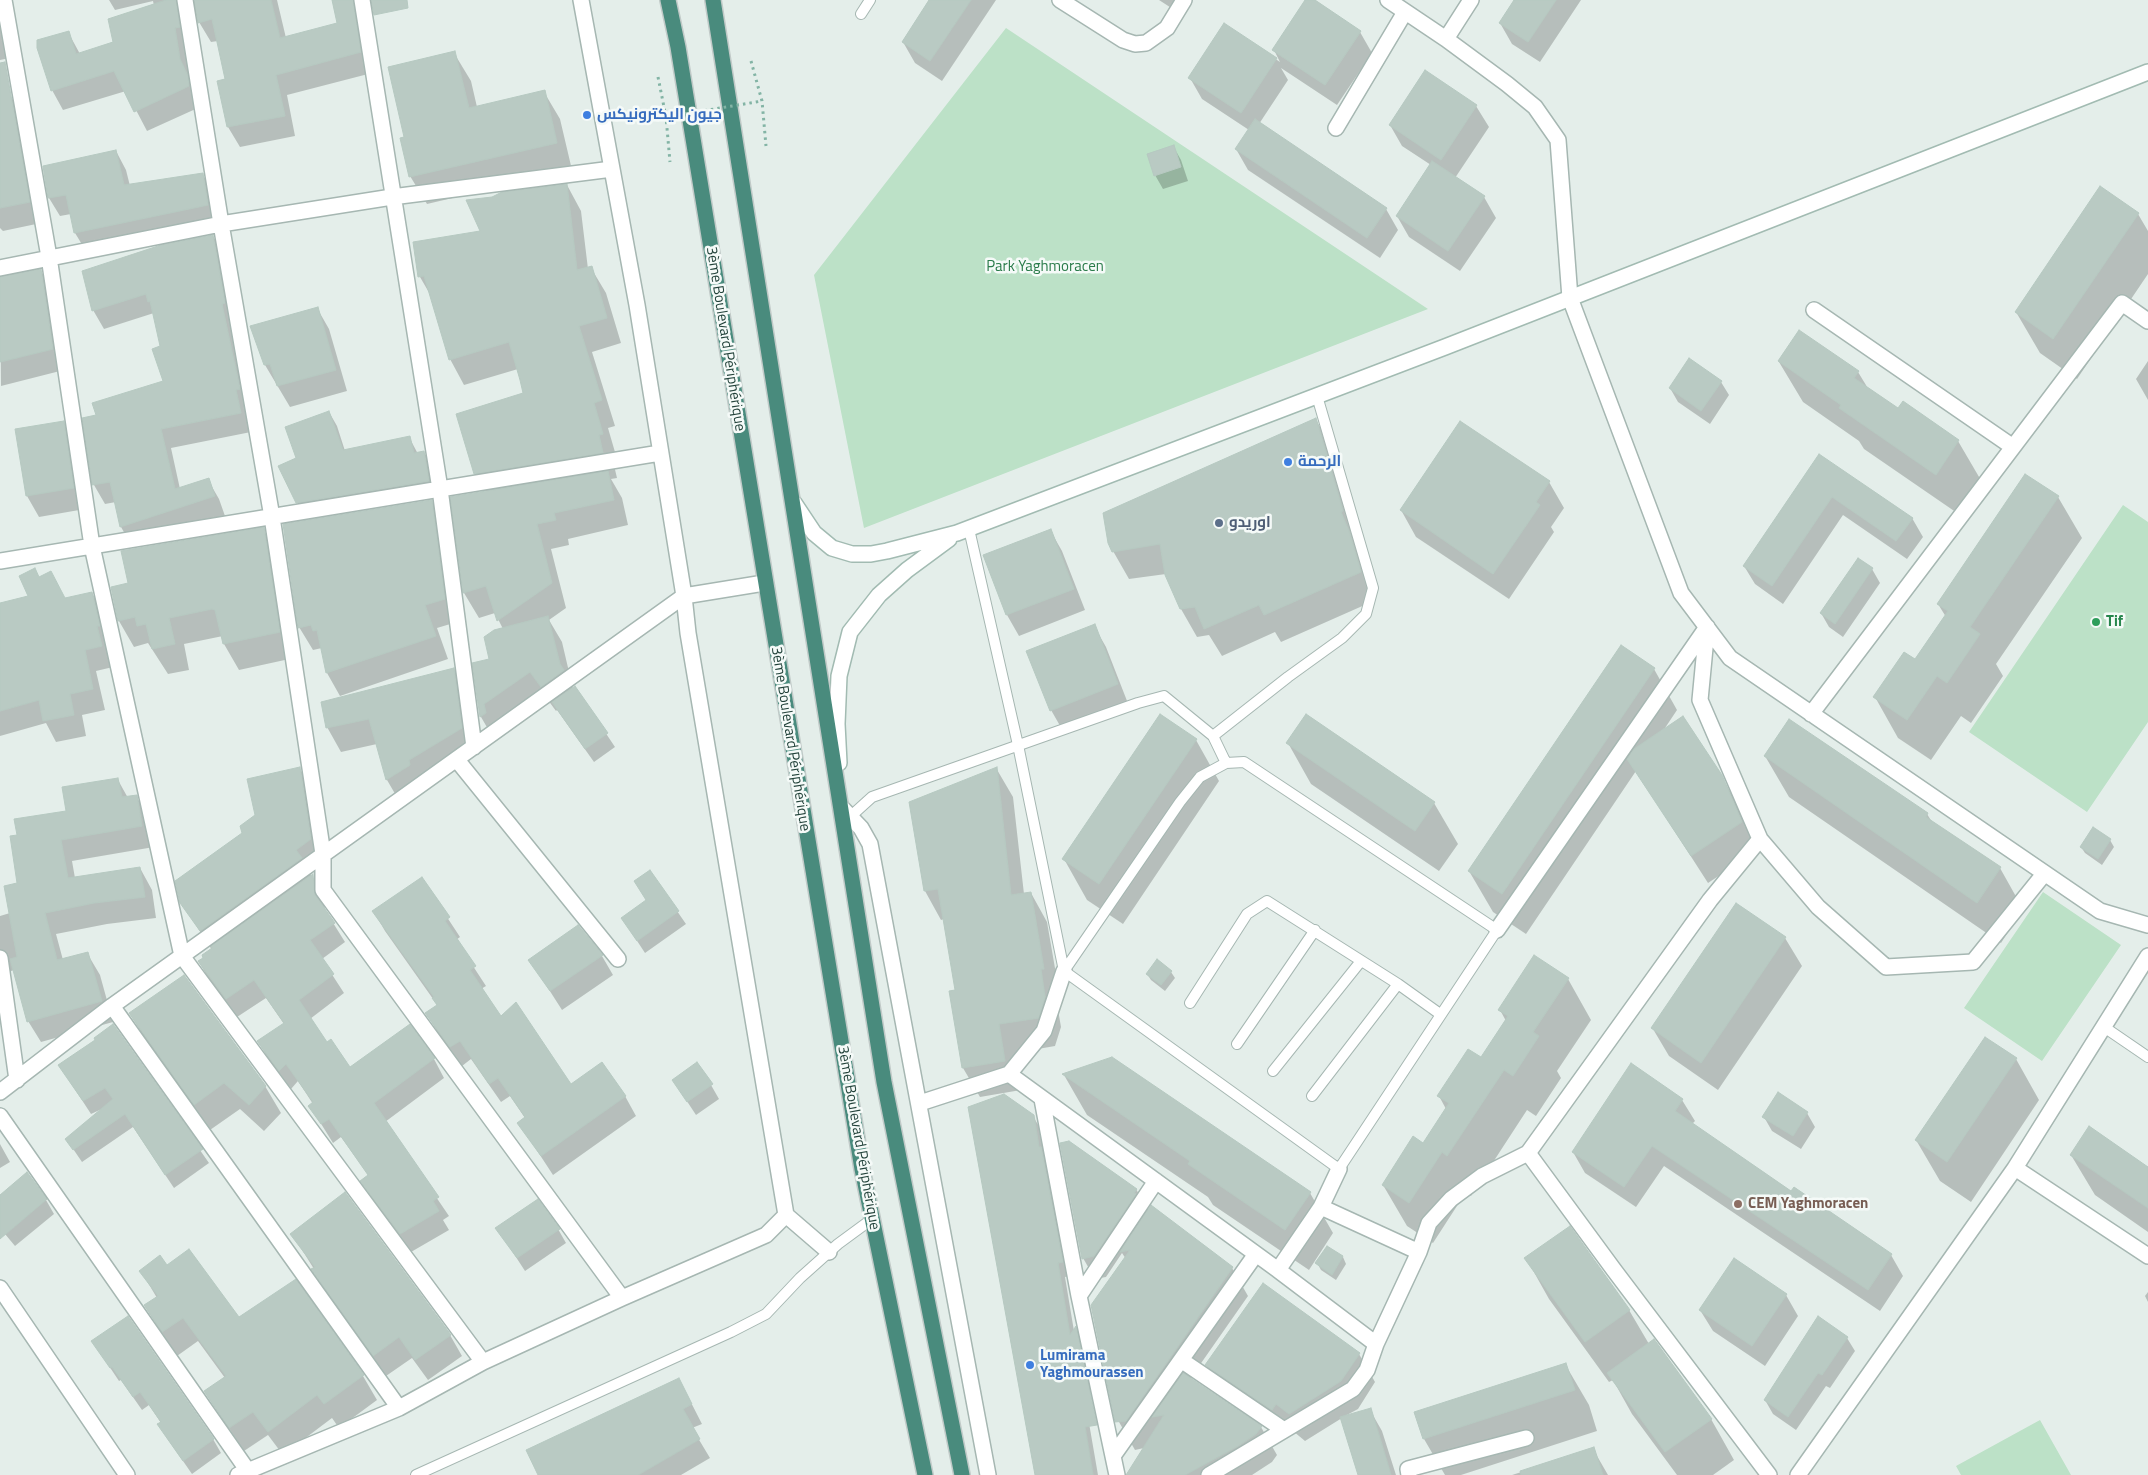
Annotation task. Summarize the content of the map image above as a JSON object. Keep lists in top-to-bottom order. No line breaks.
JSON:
{"streets":{"highway":["3ème Boulevard Périphérique"]},"parks":["Park Yaghmoracen"],"places":["جيون اليكترونيكس","الرحمة","اوريدو","Tif","CEM Yaghmoracen","Lumirama Yaghmourassen"]}
